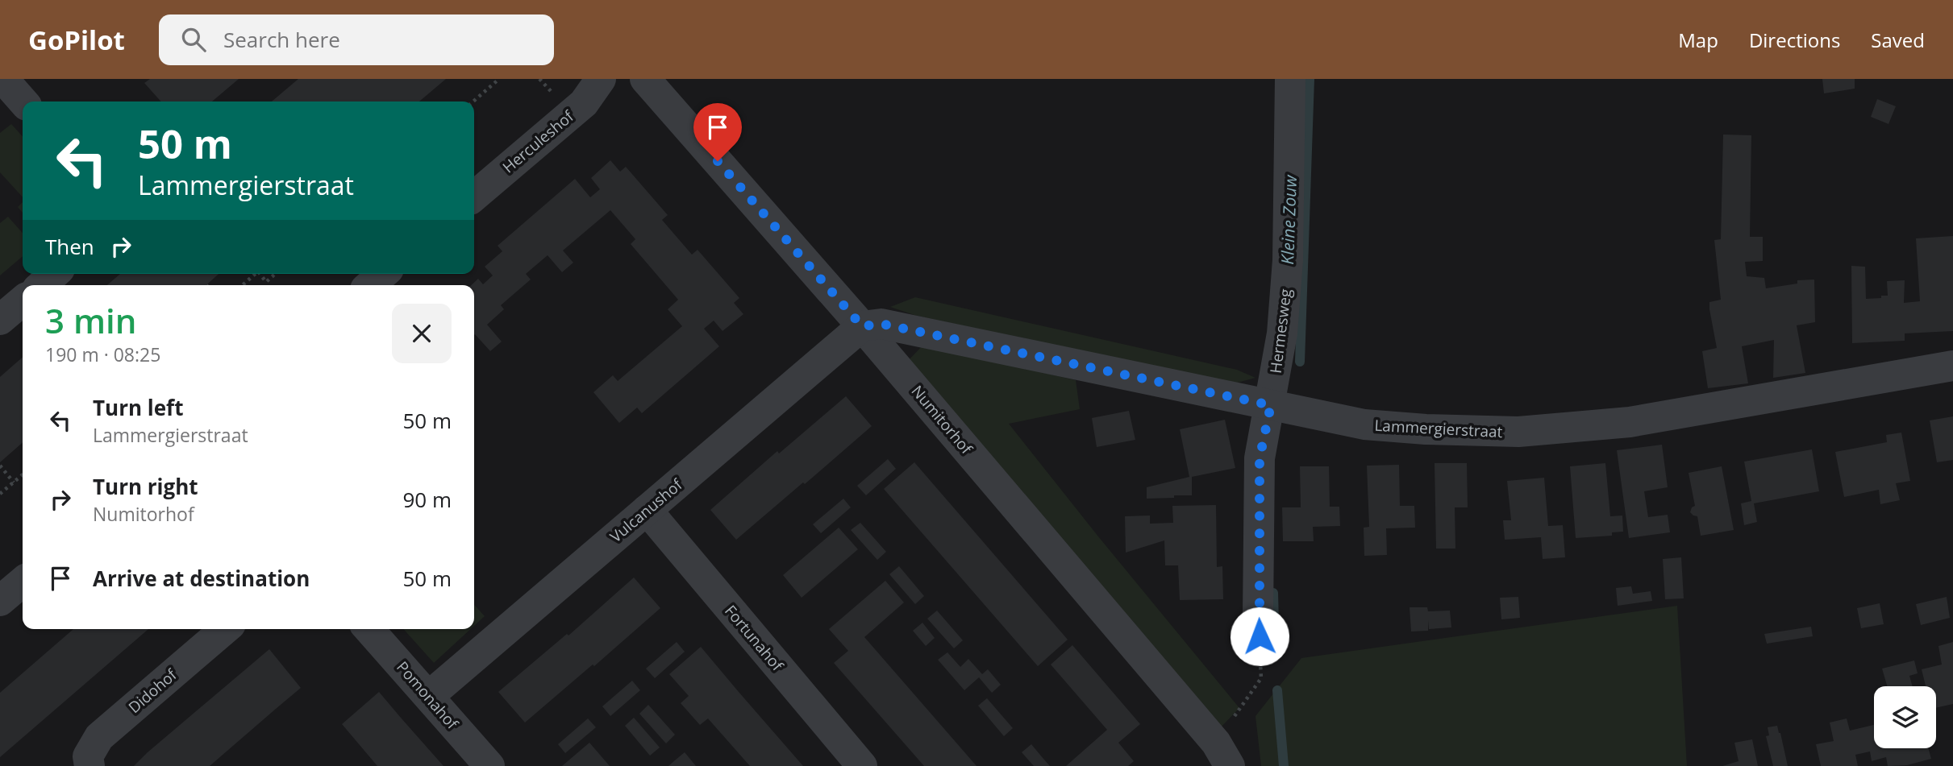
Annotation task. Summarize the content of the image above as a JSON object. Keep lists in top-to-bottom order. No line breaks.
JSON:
{"streets":{"street":["Herculeshof","Hermesweg","Numitorhof","Lammergierstraat","Vulcanushof","Fortunahof","Didohof","Pomonahof"]},"crossings":[["Hermesweg","Lammergierstraat"],["Numitorhof","Lammergierstraat"],["Numitorhof","Vulcanushof"],["Lammergierstraat","Vulcanushof"],["Vulcanushof","Fortunahof"],["Vulcanushof","Pomonahof"]],"water":["Kleine Zouw"],"page":{"header":"GoPilot","search":"Search here","nav":["Map","Directions","Saved"],"turn":["50 m","Lammergierstraat"],"then":"Then","heading":["3 min","190 m · 08:25"],"list":[{"name":"Turn left","note":"Lammergierstraat","value":"50 m"},{"name":"Turn right","note":"Numitorhof","value":"90 m"},{"name":"Arrive at destination","value":"50 m"}]}}
